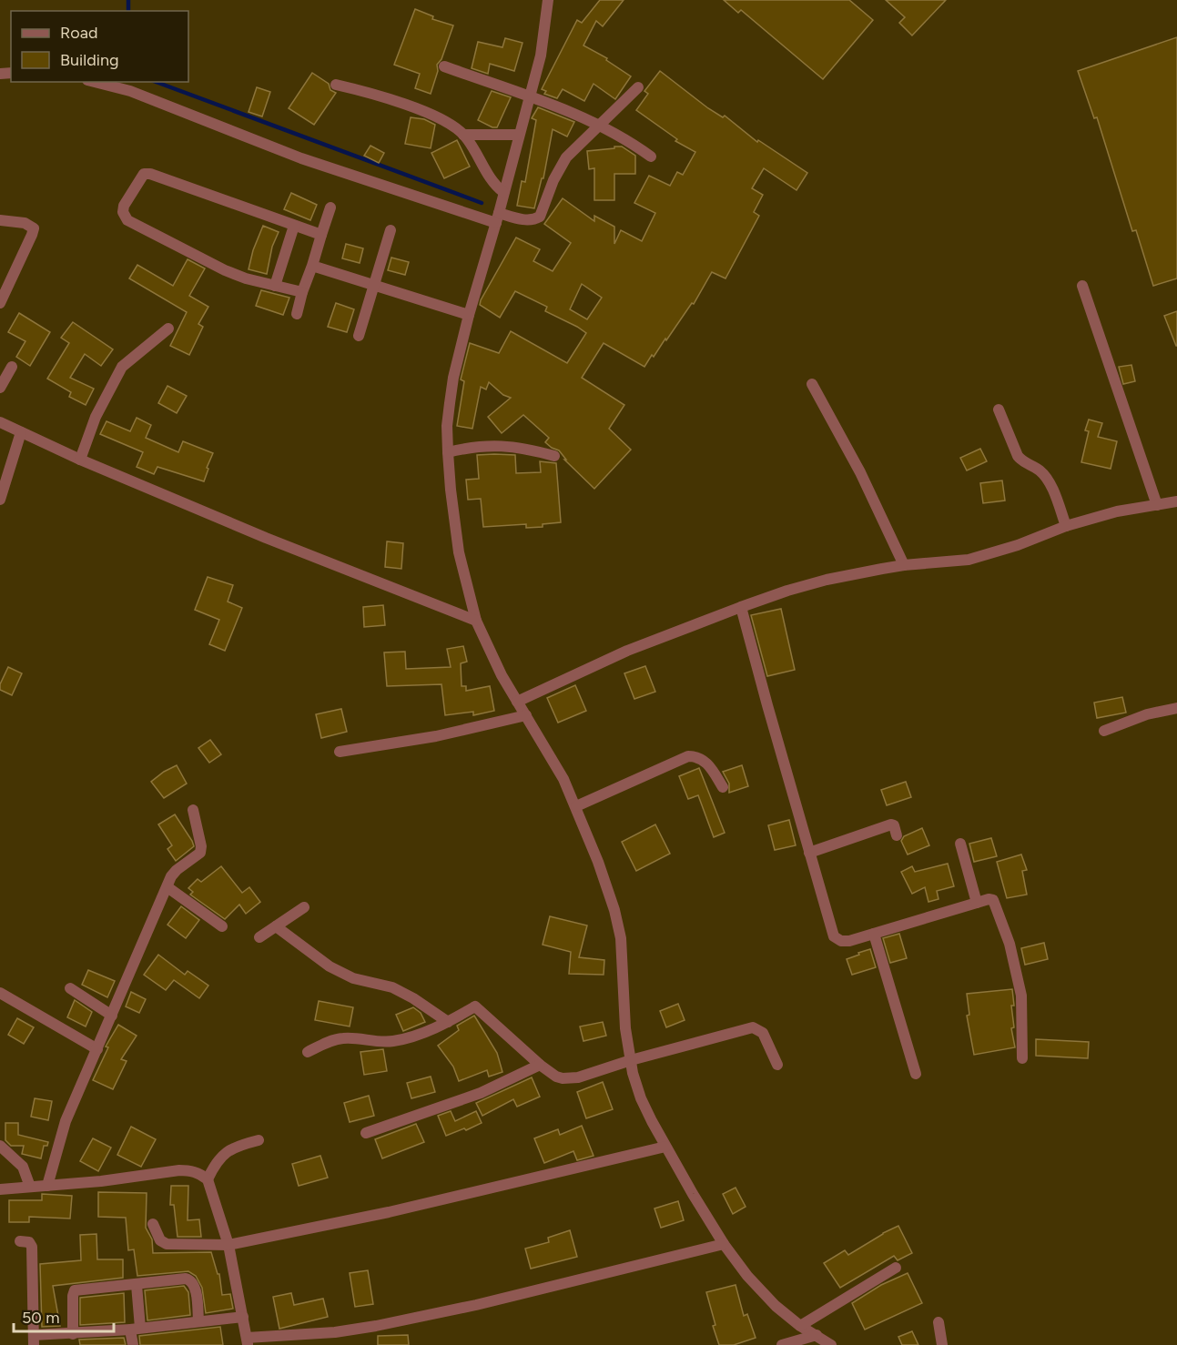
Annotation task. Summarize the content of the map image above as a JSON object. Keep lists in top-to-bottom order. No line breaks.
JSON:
{"legend":["Road","Building"],"scale_bar":"50 m"}
